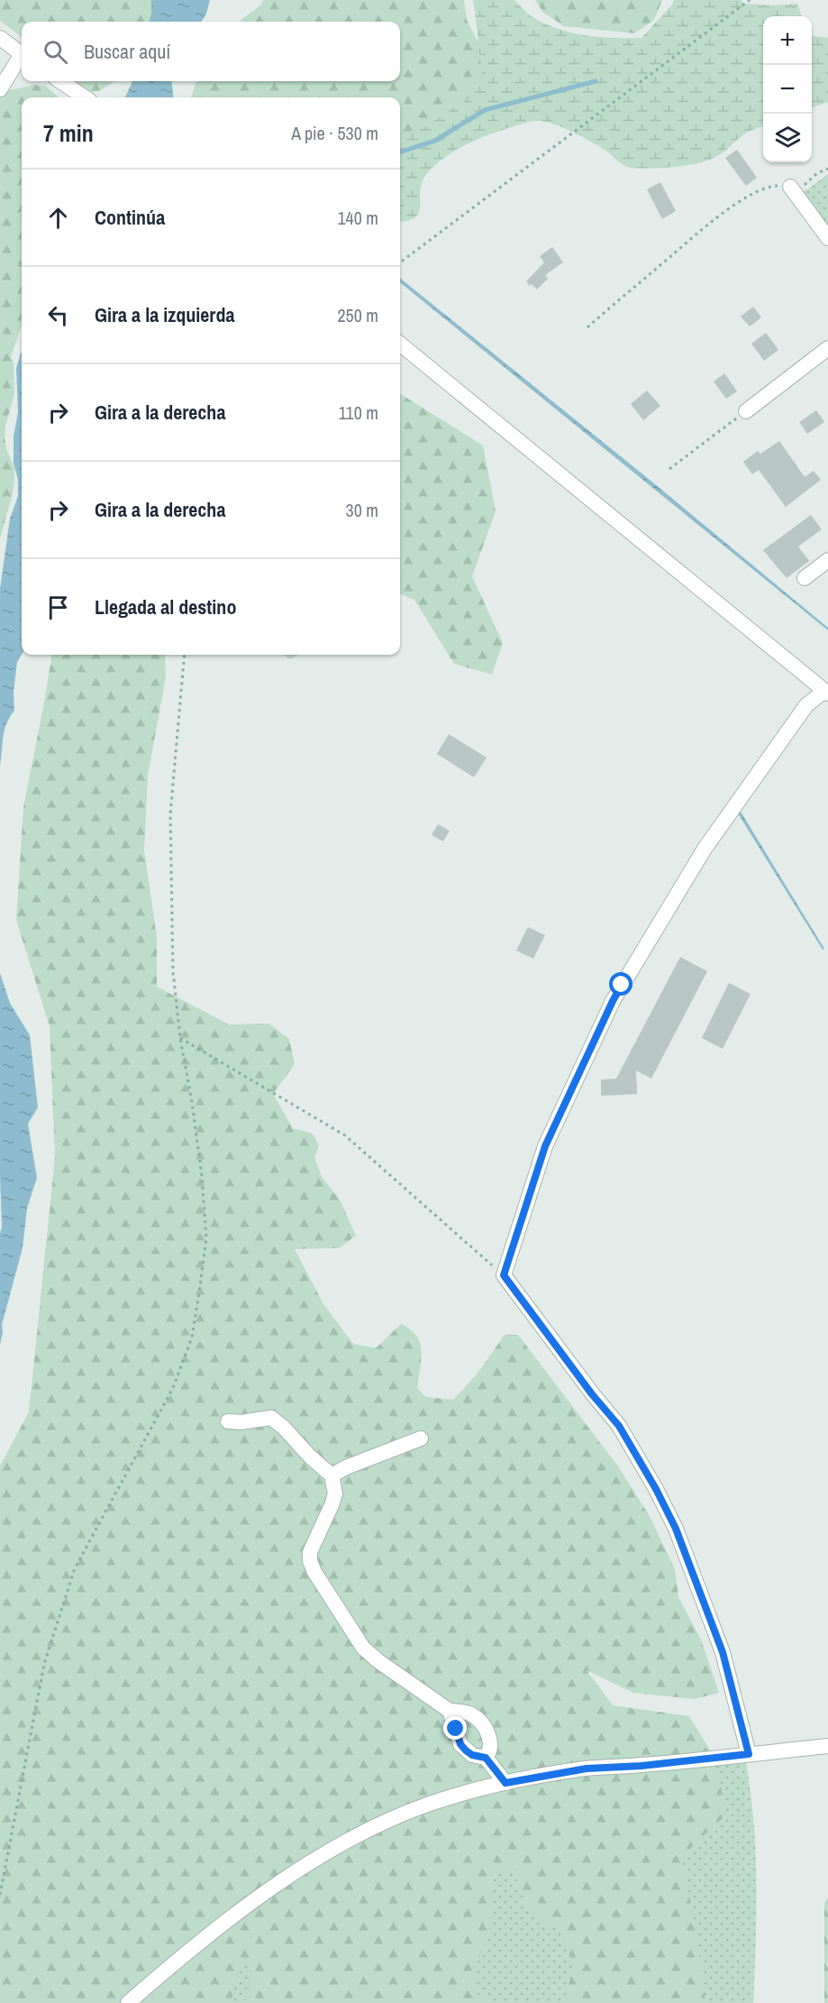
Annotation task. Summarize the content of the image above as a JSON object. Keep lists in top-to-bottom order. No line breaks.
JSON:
{"page":{"map_buttons":["+","−"],"search":"Buscar aquí","heading":["7 min","A pie · 530 m"],"list":[["Continúa","140 m"],["Gira a la izquierda","250 m"],["Gira a la derecha","110 m"],["Gira a la derecha","30 m"],"Llegada al destino"]}}
